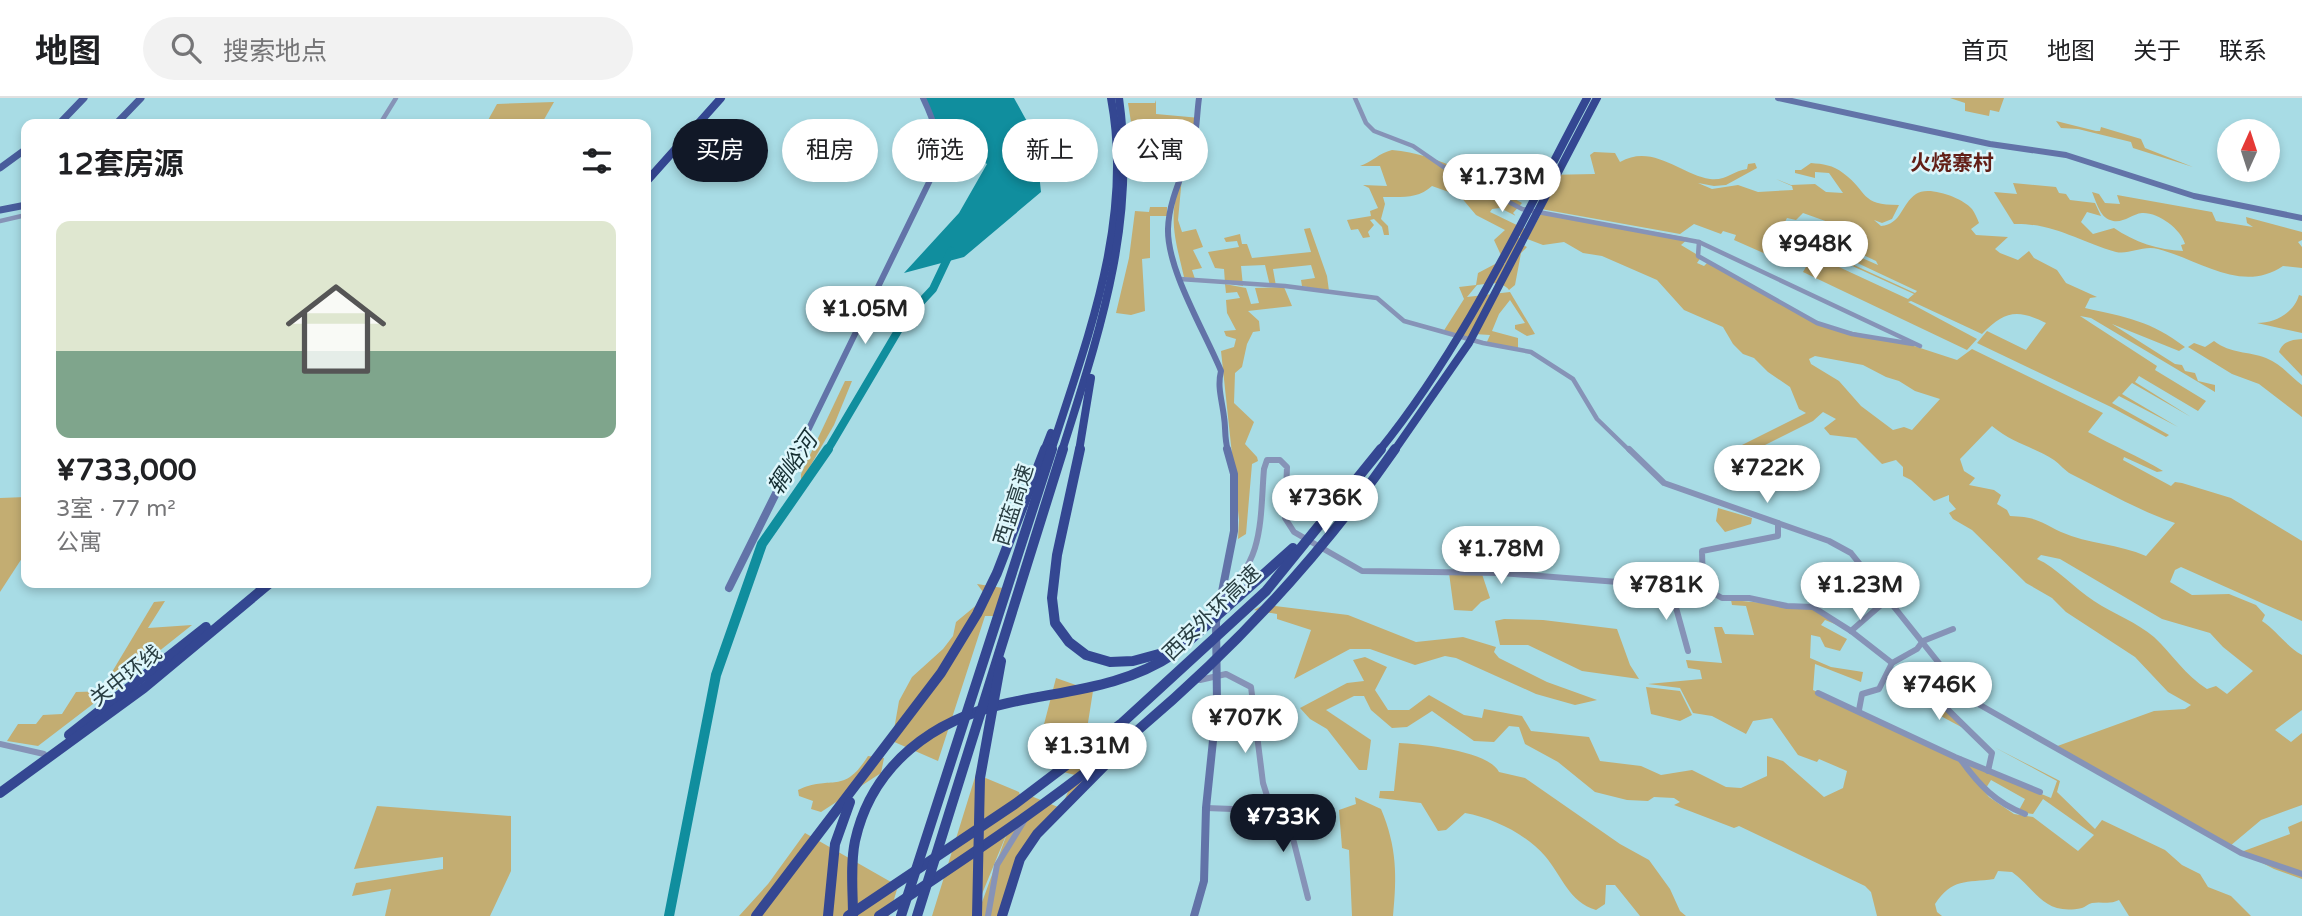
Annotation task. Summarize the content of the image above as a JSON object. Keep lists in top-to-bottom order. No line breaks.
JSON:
{"streets":{"highway":["西蓝高速","西安外环高速","关中环线"]},"districts":["火烧寨村"],"water":["辋峪河"],"north":"top","page":{"header":"地图","search":"搜索地点","nav":["首页","地图","关于","联系"],"chip":["买房","租房","筛选","新上","公寓"],"heading":"12套房源","price":["¥1.73M","¥948K","¥1.05M","¥722K","¥736K","¥1.78M","¥781K","¥1.23M","¥746K","¥707K","¥1.31M","¥733K"],"list":[{"name":"¥733,000","note":"3室 · 77 m² · 公寓"}]}}
